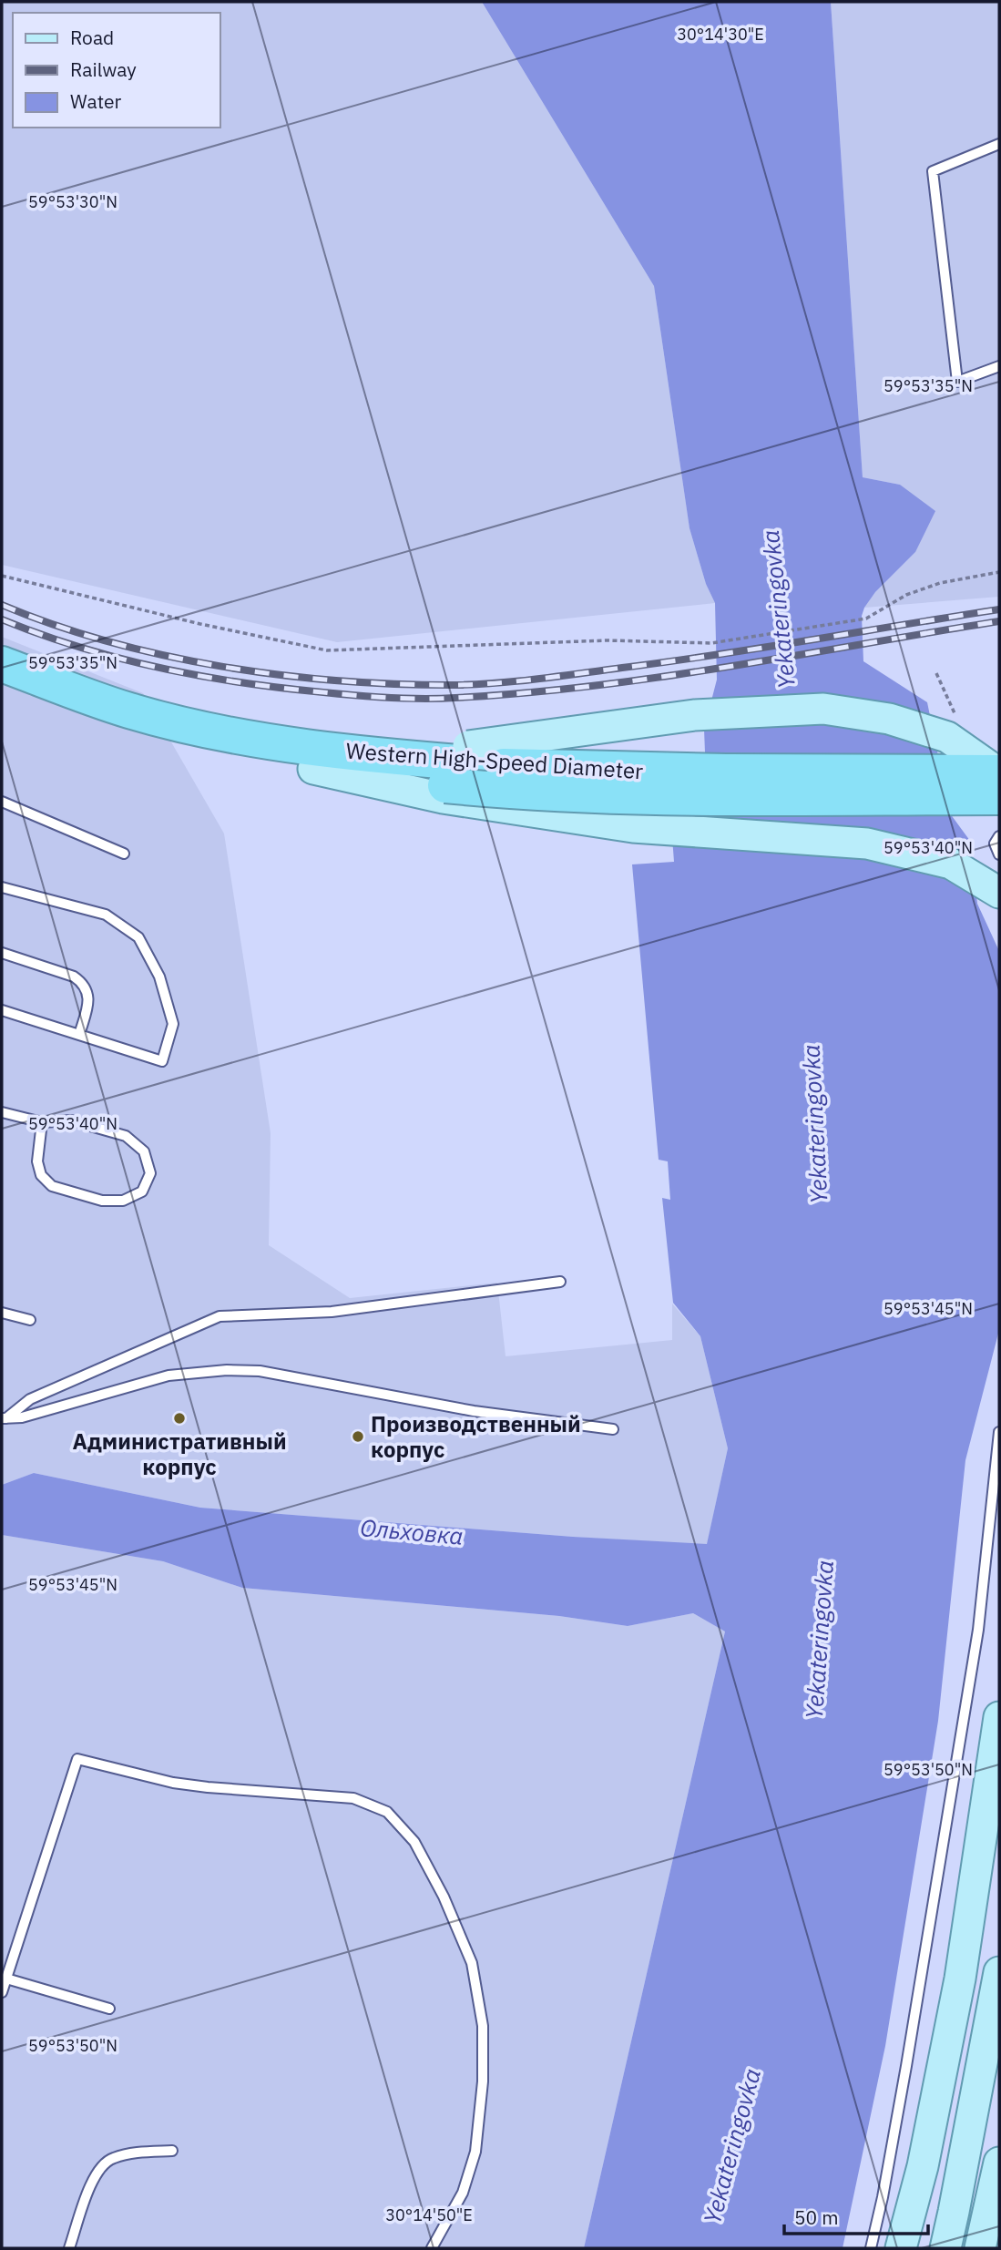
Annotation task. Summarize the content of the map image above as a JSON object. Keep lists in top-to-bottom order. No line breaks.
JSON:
{"streets":{"highway":["Western High-Speed Diameter"]},"water":["Yekateringovka","Ольховка"],"places":["Административный корпус","Производственный корпус"],"legend":["Road","Railway","Water"],"scale_bar":"50 m","coordinates":["30°14'30\"E","59°53'30\"N","59°53'35\"N","59°53'40\"N","59°53'45\"N","59°53'50\"N","30°14'50\"E"]}
